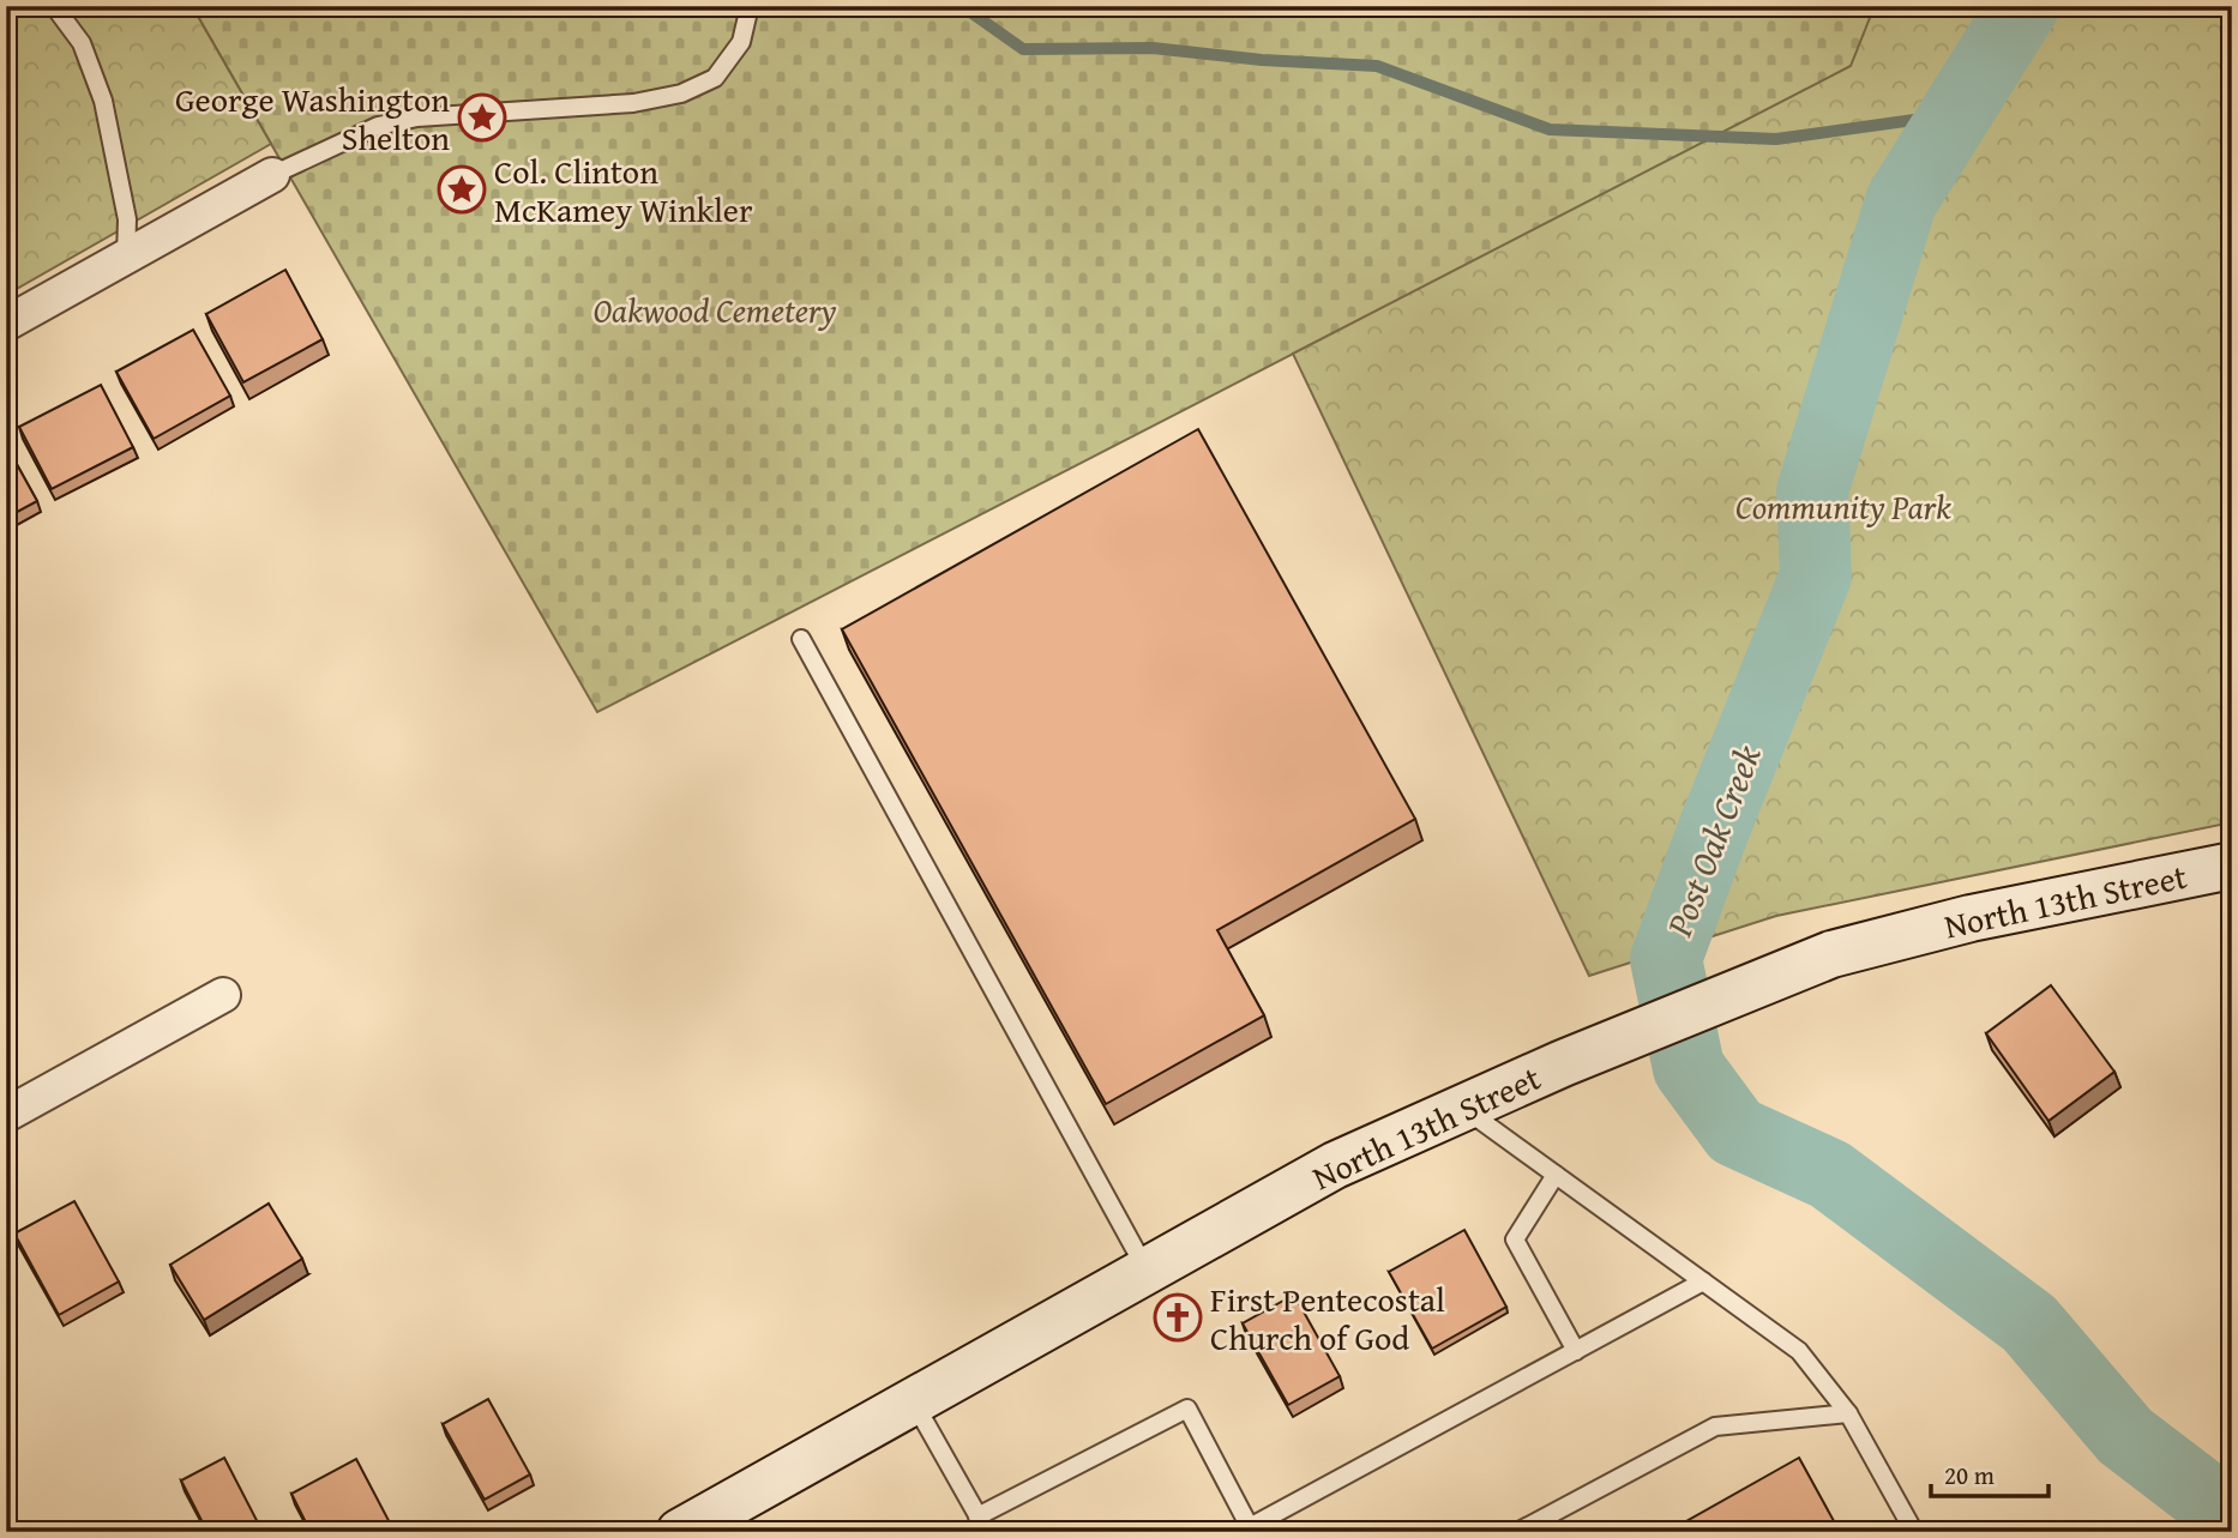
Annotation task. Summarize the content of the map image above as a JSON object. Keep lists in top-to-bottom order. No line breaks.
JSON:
{"streets":{"street":["North 13th Street"]},"water":["Post Oak Creek"],"parks":["Oakwood Cemetery","Community Park"],"places":{"place":["George Washington Shelton","Col. Clinton McKamey Winkler"],"church":["First Pentecostal Church of God"]},"scale_bar":"20 m"}
